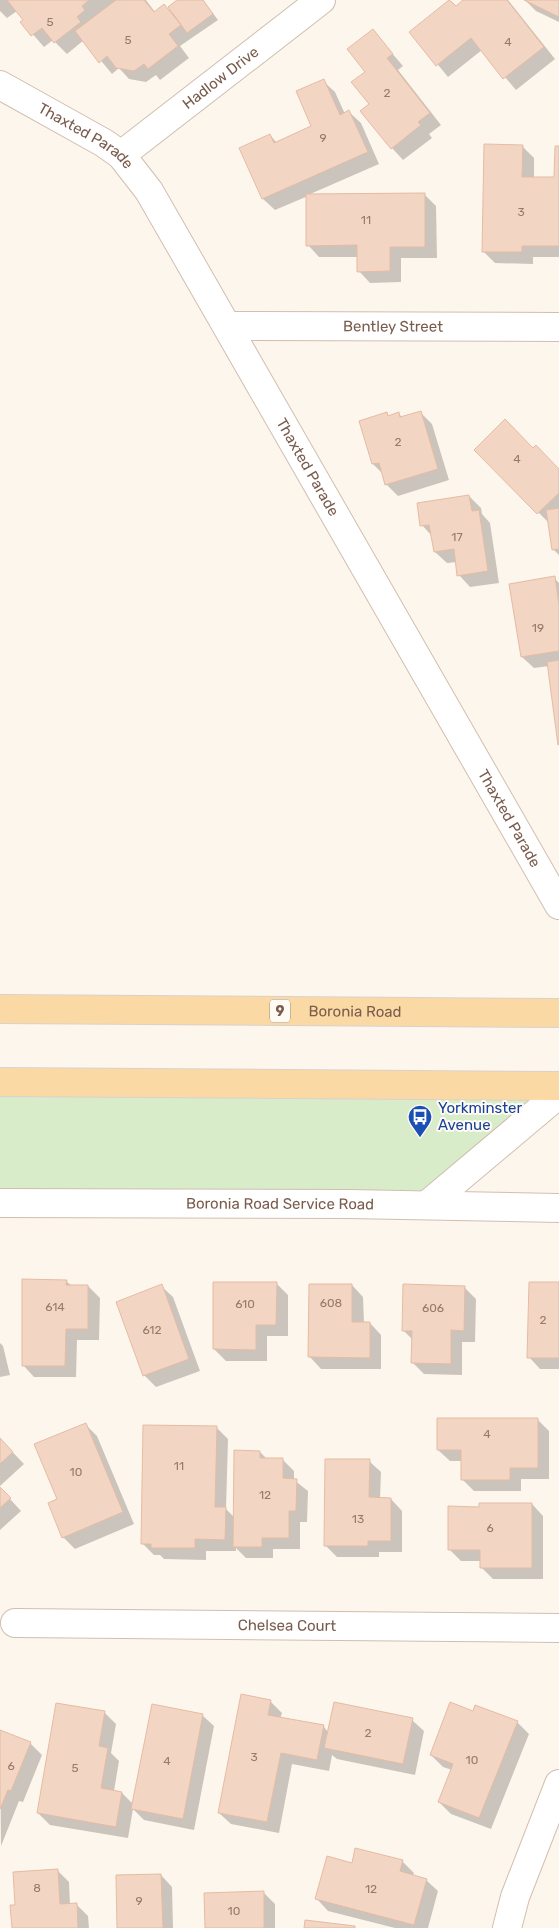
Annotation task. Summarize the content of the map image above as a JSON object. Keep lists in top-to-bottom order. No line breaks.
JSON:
{"streets":{"main road":["9","Boronia Road"],"street":["Hadlow Drive","Thaxted Parade","Bentley Street","Boronia Road Service Road","Chelsea Court"]},"crossings":[["Hadlow Drive","Thaxted Parade"],["Thaxted Parade","Bentley Street"]],"places":{"bus stop":["Yorkminster Avenue"]},"house_numbers":["5","5","4","2","9","3","11","2","4","17","19","608","610","614","606","2","612","4","11","10","12","13","6","2","3","10","4","6","5","8","12","9","10"]}
